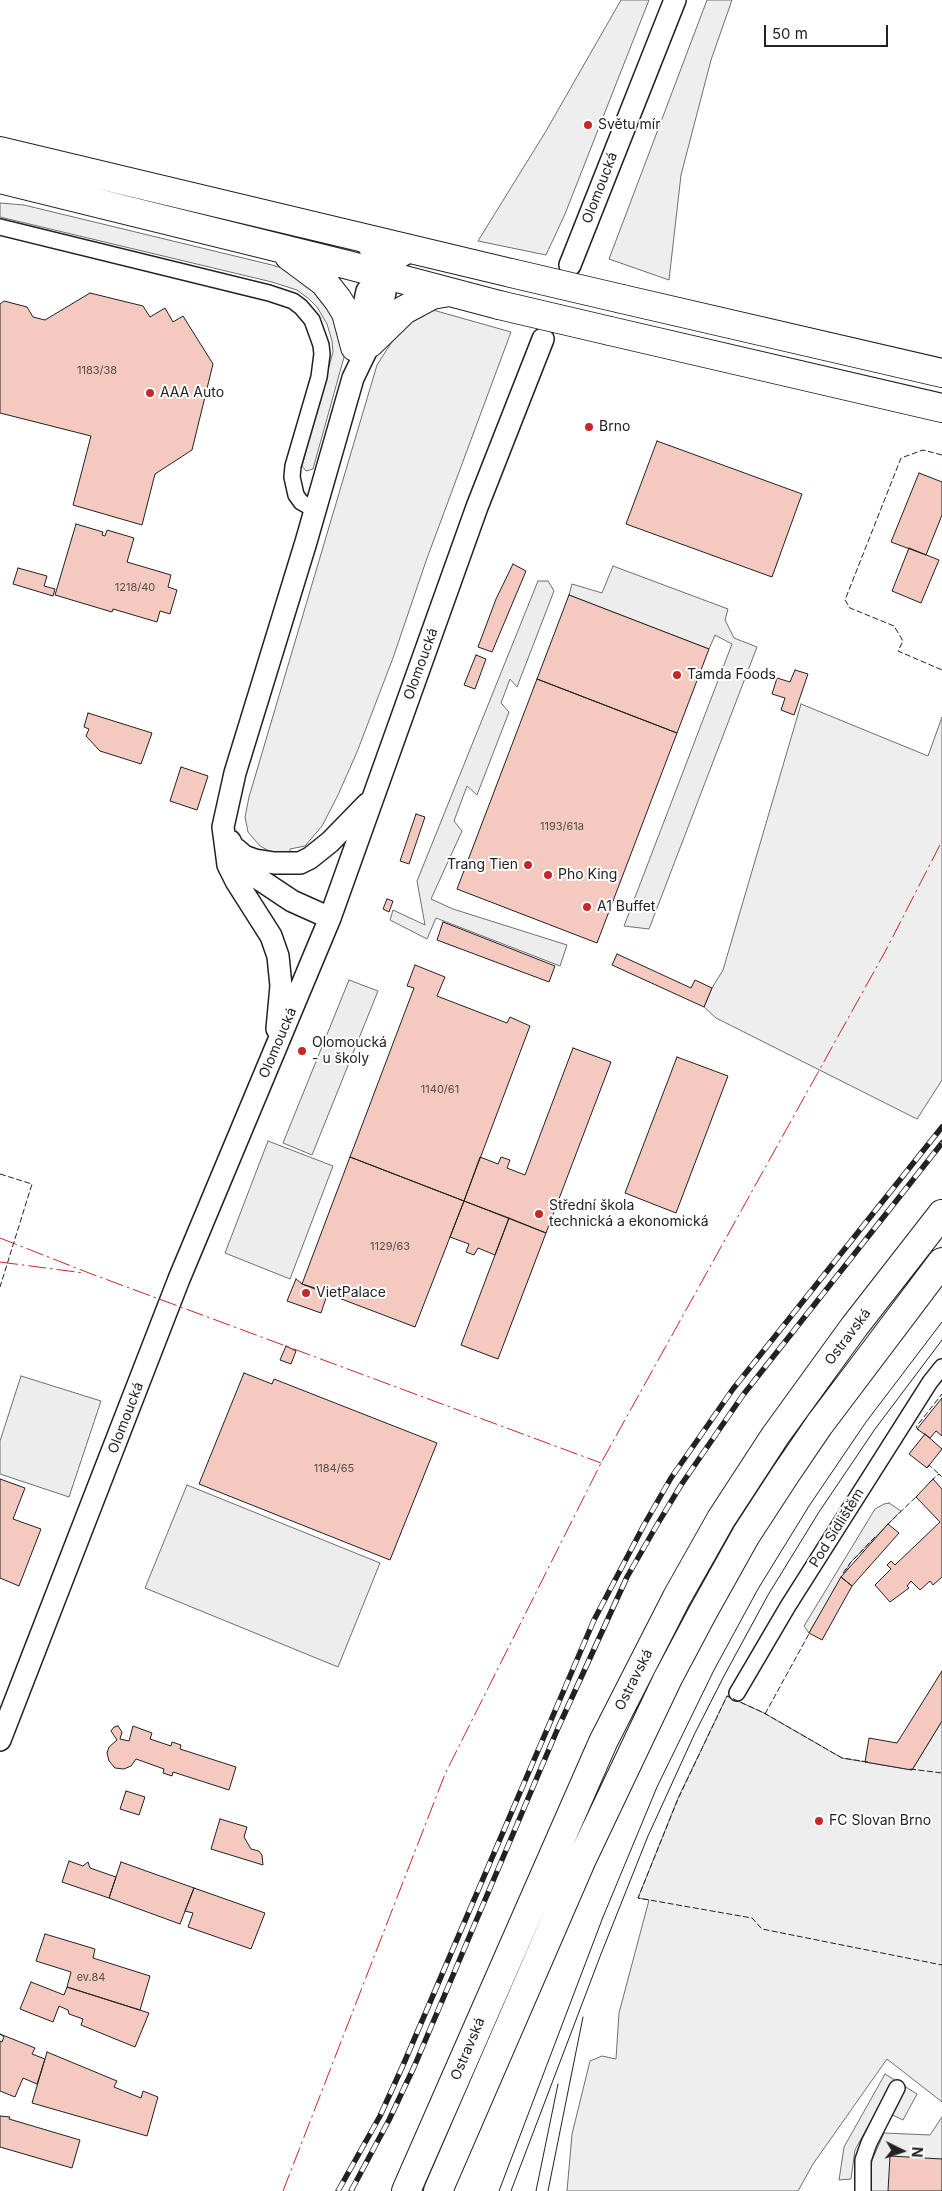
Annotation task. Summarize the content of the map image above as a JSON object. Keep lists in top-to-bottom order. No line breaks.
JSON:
{"streets":{"highway":["Ostravská"],"main road":["Olomoucká"],"street":["Pod Sídlištěm"]},"places":["Světu mír","AAA Auto","Brno","Tamda Foods","Trang Tien","Pho King","A1 Buffet","Olomoucká - u školy","Střední škola technická a ekonomická","VietPalace","FC Slovan Brno"],"house_numbers":["1183/38","1218/40","1193/61a","1140/61","1129/63","1184/65","ev.84"],"scale_bar":"50 m","north":"right"}
